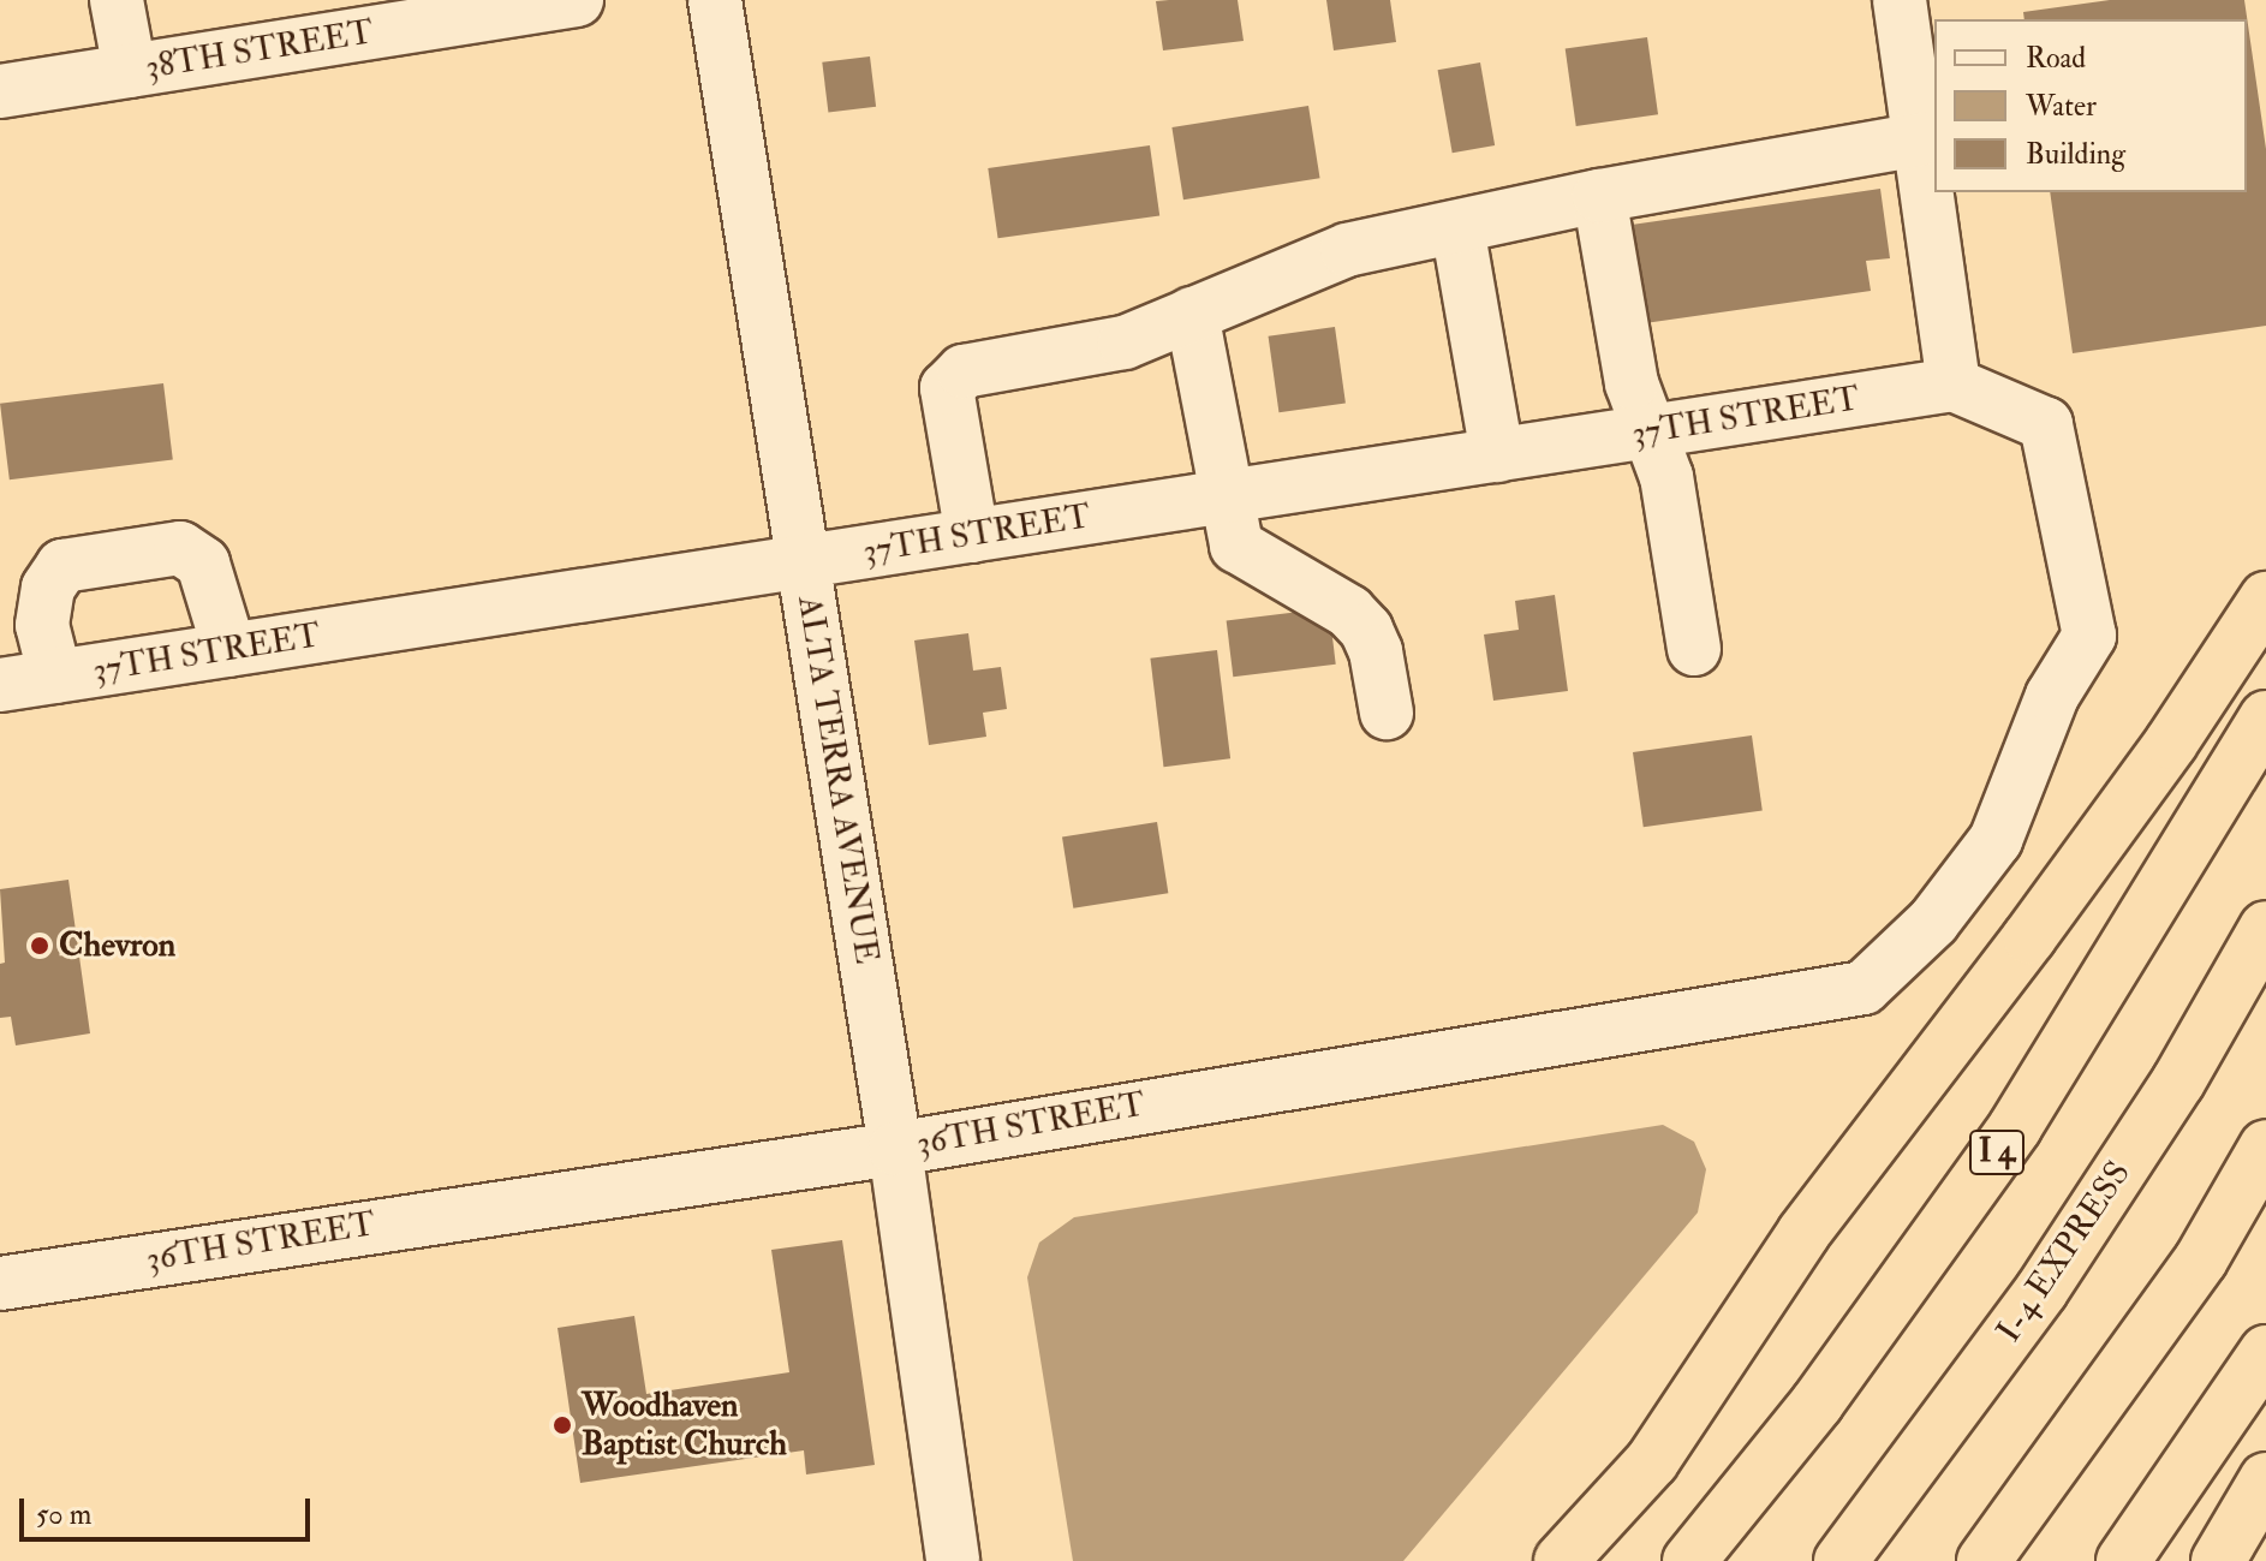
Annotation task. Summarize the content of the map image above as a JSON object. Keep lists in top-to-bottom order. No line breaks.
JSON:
{"streets":{"highway":["I 4","I-4 EXPRESS"],"street":["38TH STREET","37TH STREET","ALTA TERRA AVENUE","36TH STREET"]},"crossings":[["37TH STREET","ALTA TERRA AVENUE"],["37TH STREET","36TH STREET"],["ALTA TERRA AVENUE","36TH STREET"]],"places":["Chevron","Woodhaven Baptist Church"],"legend":["Road","Water","Building"],"scale_bar":"50 m"}
